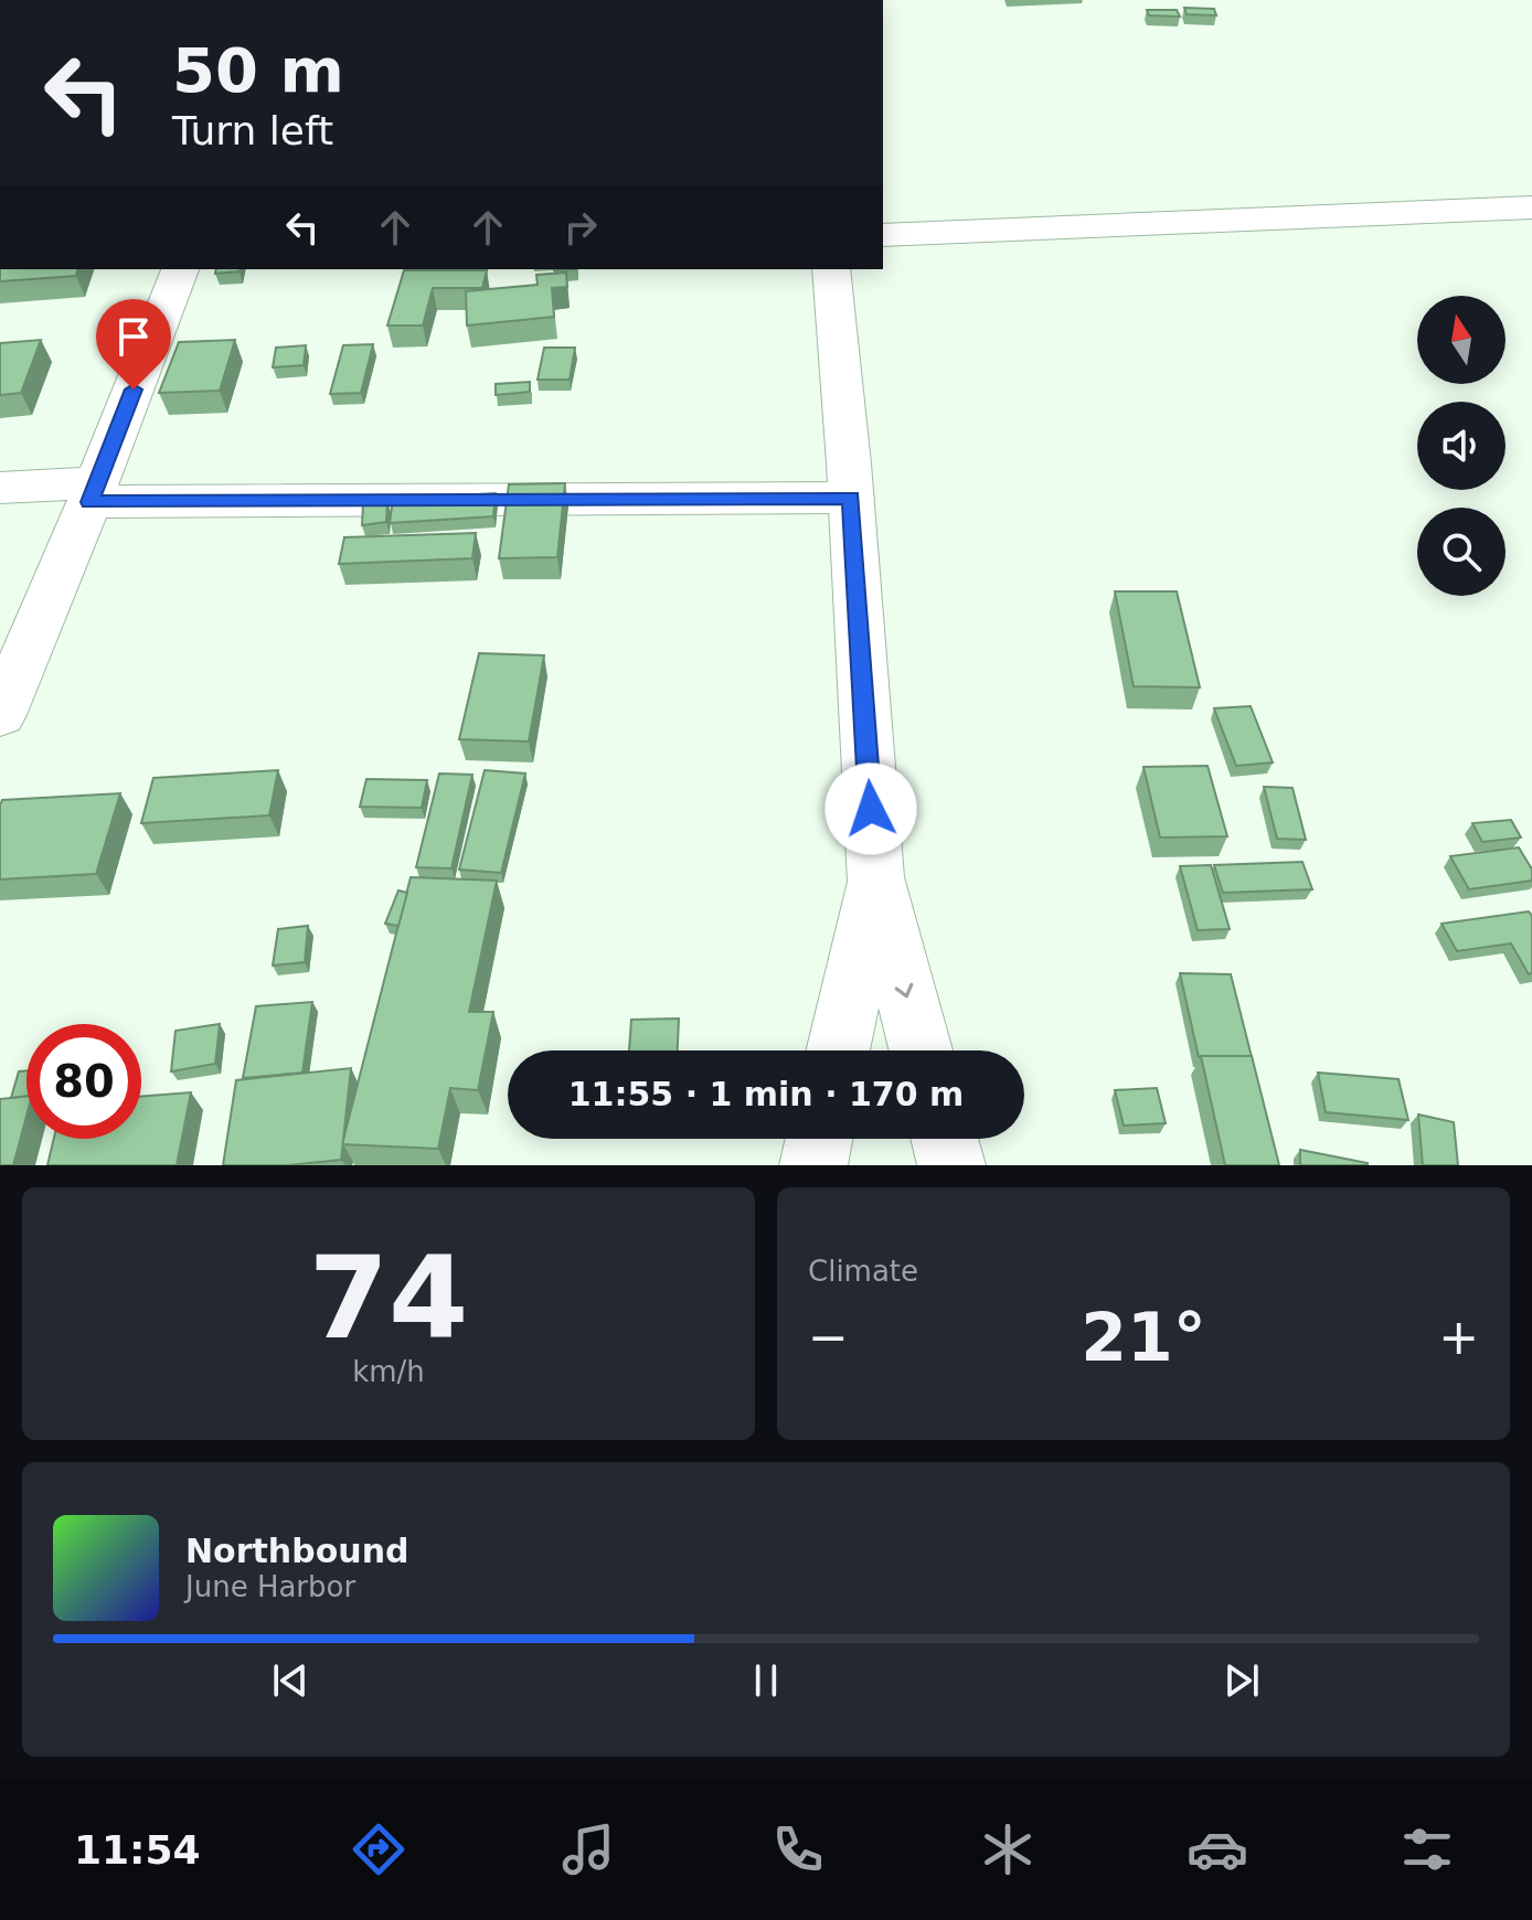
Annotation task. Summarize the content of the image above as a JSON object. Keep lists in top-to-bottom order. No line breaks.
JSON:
{"north":"top","page":{"turn":["50 m","Turn left"],"limit":"80","trip":"11:55 · 1 min · 170 m","tile":[["74","km/h"],"Climate"],"heat":["−","21°","+"],"song":["Northbound","June Harbor"],"tabs":"11:54"}}
